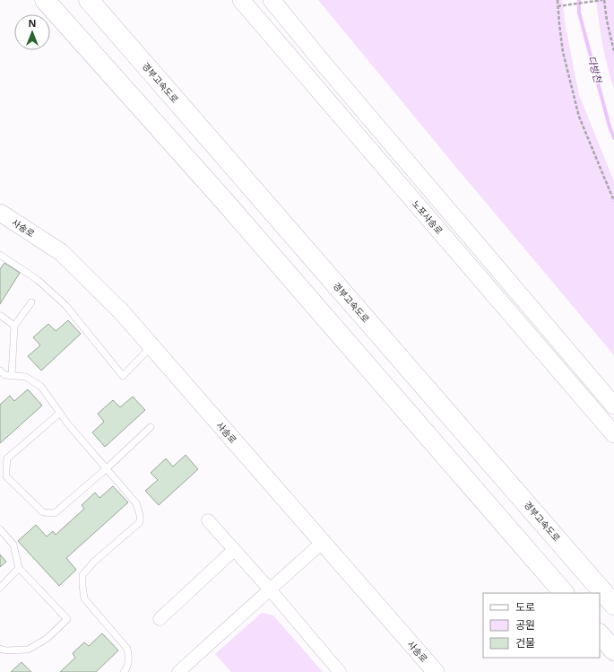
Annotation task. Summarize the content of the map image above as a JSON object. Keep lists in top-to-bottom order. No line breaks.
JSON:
{"streets":{"highway":["경부고속도로"],"main road":["노포사송로","사송로"]},"water":["다방천"],"legend":["도로","공원","건물"],"north":"top"}
